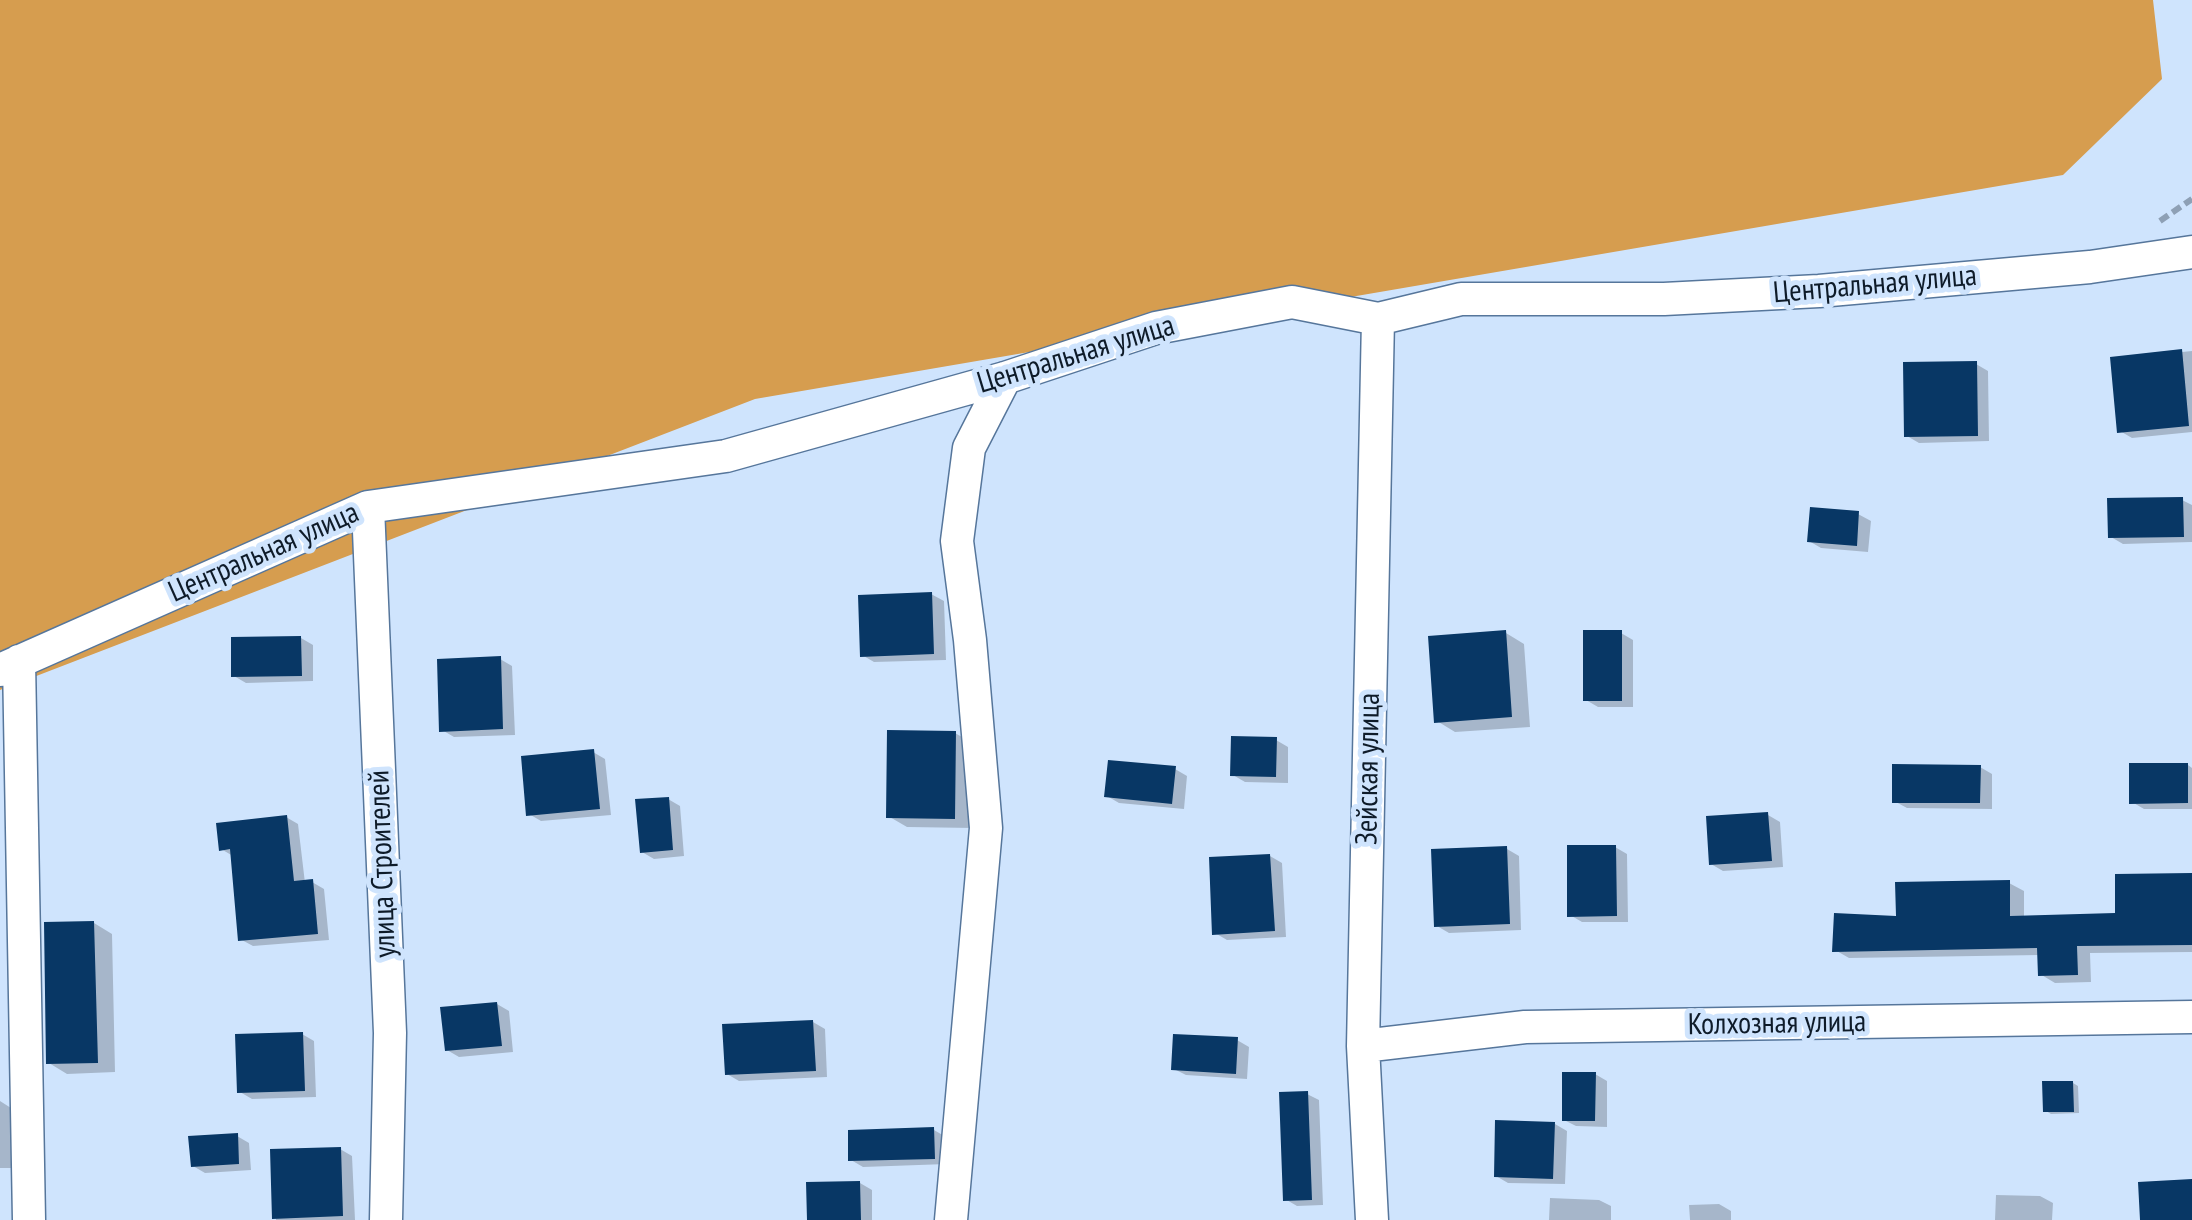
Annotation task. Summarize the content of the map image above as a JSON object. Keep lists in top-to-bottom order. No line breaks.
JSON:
{"streets":{"street":["Центральная улица","Зейская улица","улица Строителей","Колхозная улица"]},"crossings":[["Центральная улица","Зейская улица"],["Центральная улица","улица Строителей"],["Зейская улица","Колхозная улица"]]}
